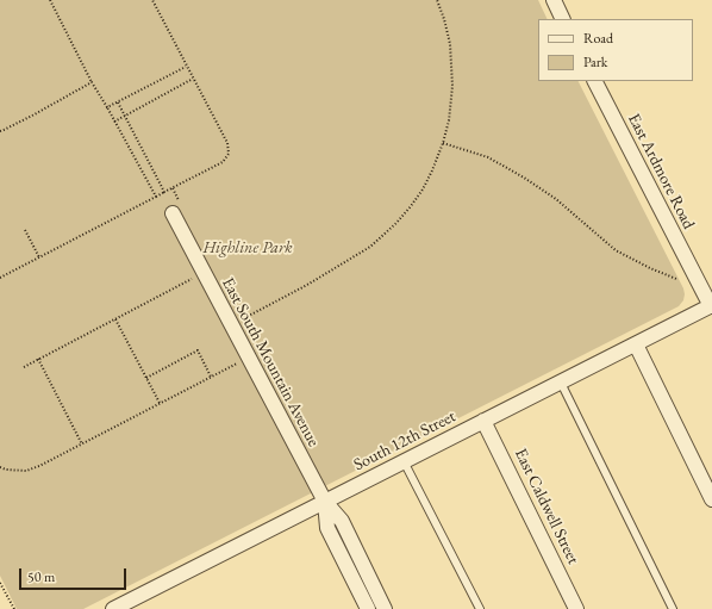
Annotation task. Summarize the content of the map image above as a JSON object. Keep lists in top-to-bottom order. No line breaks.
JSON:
{"streets":{"street":["East Ardmore Road","East South Mountain Avenue","South 12th Street","East Caldwell Street"]},"crossings":[["East Ardmore Road","South 12th Street"],["East South Mountain Avenue","South 12th Street"],["South 12th Street","East Caldwell Street"]],"parks":["Highline Park"],"legend":["Road","Park"],"scale_bar":"50 m"}
